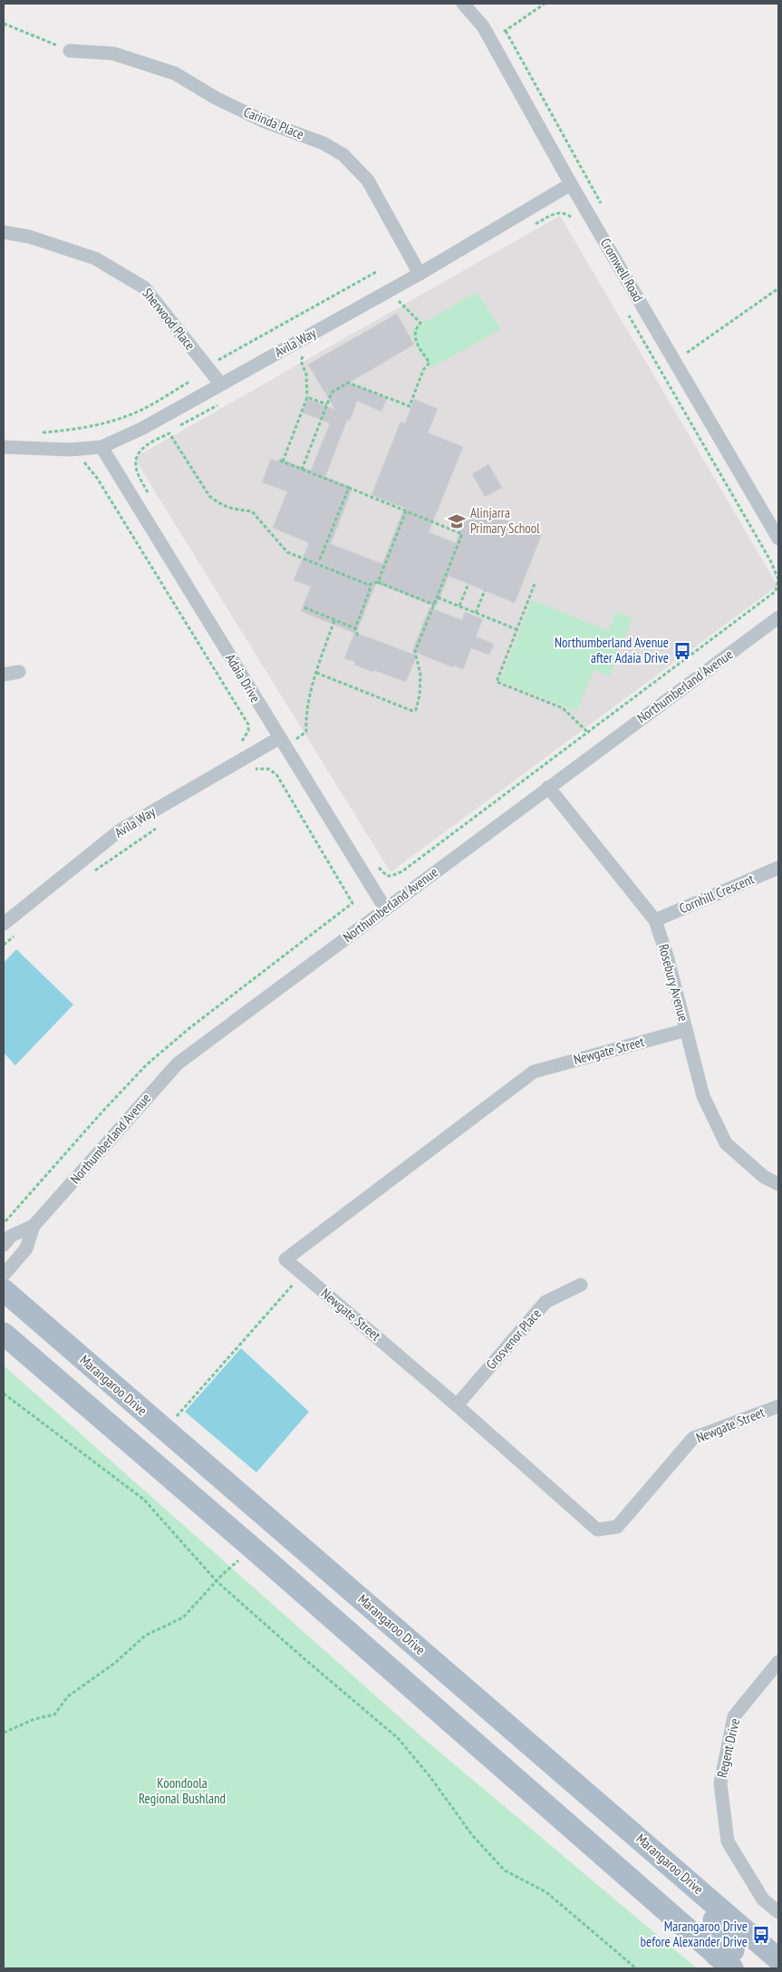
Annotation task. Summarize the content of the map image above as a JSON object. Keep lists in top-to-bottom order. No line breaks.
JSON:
{"streets":{"main road":["Marangaroo Drive"],"street":["Carinda Place","Cromwell Road","Sherwood Place","Avila Way","Adaia Drive","Northumberland Avenue","Cornhill Crescent","Rosebury Avenue","Newgate Street","Grosvenor Place","Regent Drive"]},"crossings":[["Carinda Place","Avila Way"],["Cromwell Road","Avila Way"],["Sherwood Place","Avila Way"],["Avila Way","Adaia Drive"],["Adaia Drive","Northumberland Avenue"],["Northumberland Avenue","Rosebury Avenue"],["Cornhill Crescent","Rosebury Avenue"],["Rosebury Avenue","Newgate Street"],["Newgate Street","Grosvenor Place"]],"parks":["Koondoola Regional Bushland"],"places":{"school or university":["Alinjarra Primary School"],"bus stop":["Northumberland Avenue after Adaia Drive","Marangaroo Drive before Alexander Drive"]}}
